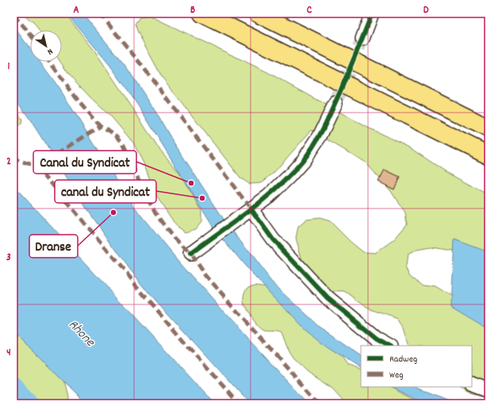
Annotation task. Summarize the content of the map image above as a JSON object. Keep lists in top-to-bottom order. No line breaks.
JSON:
{"water":["Rhone"],"places":["Canal du Syndicat","canal du Syndicat","Dranse"],"legend":["Radweg","Weg"],"north":"bottom right","grid":{"columns":["A","B","C","D"],"rows":["1","2","3","4"]}}
